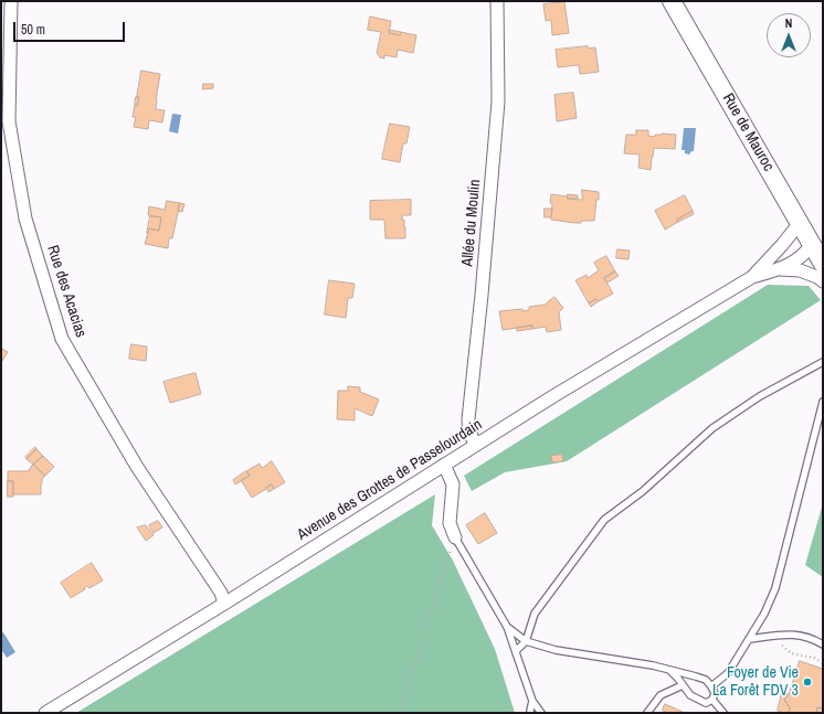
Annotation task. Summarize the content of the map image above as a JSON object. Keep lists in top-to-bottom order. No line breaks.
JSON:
{"streets":{"street":["Rue de Mauroc","Allée du Moulin","Rue des Acacias","Avenue des Grottes de Passelourdain"]},"crossings":[["Rue de Mauroc","Avenue des Grottes de Passelourdain"],["Allée du Moulin","Avenue des Grottes de Passelourdain"],["Rue des Acacias","Avenue des Grottes de Passelourdain"]],"places":["Foyer de Vie La Forêt FDV 3"],"scale_bar":"50 m","north":"top"}
